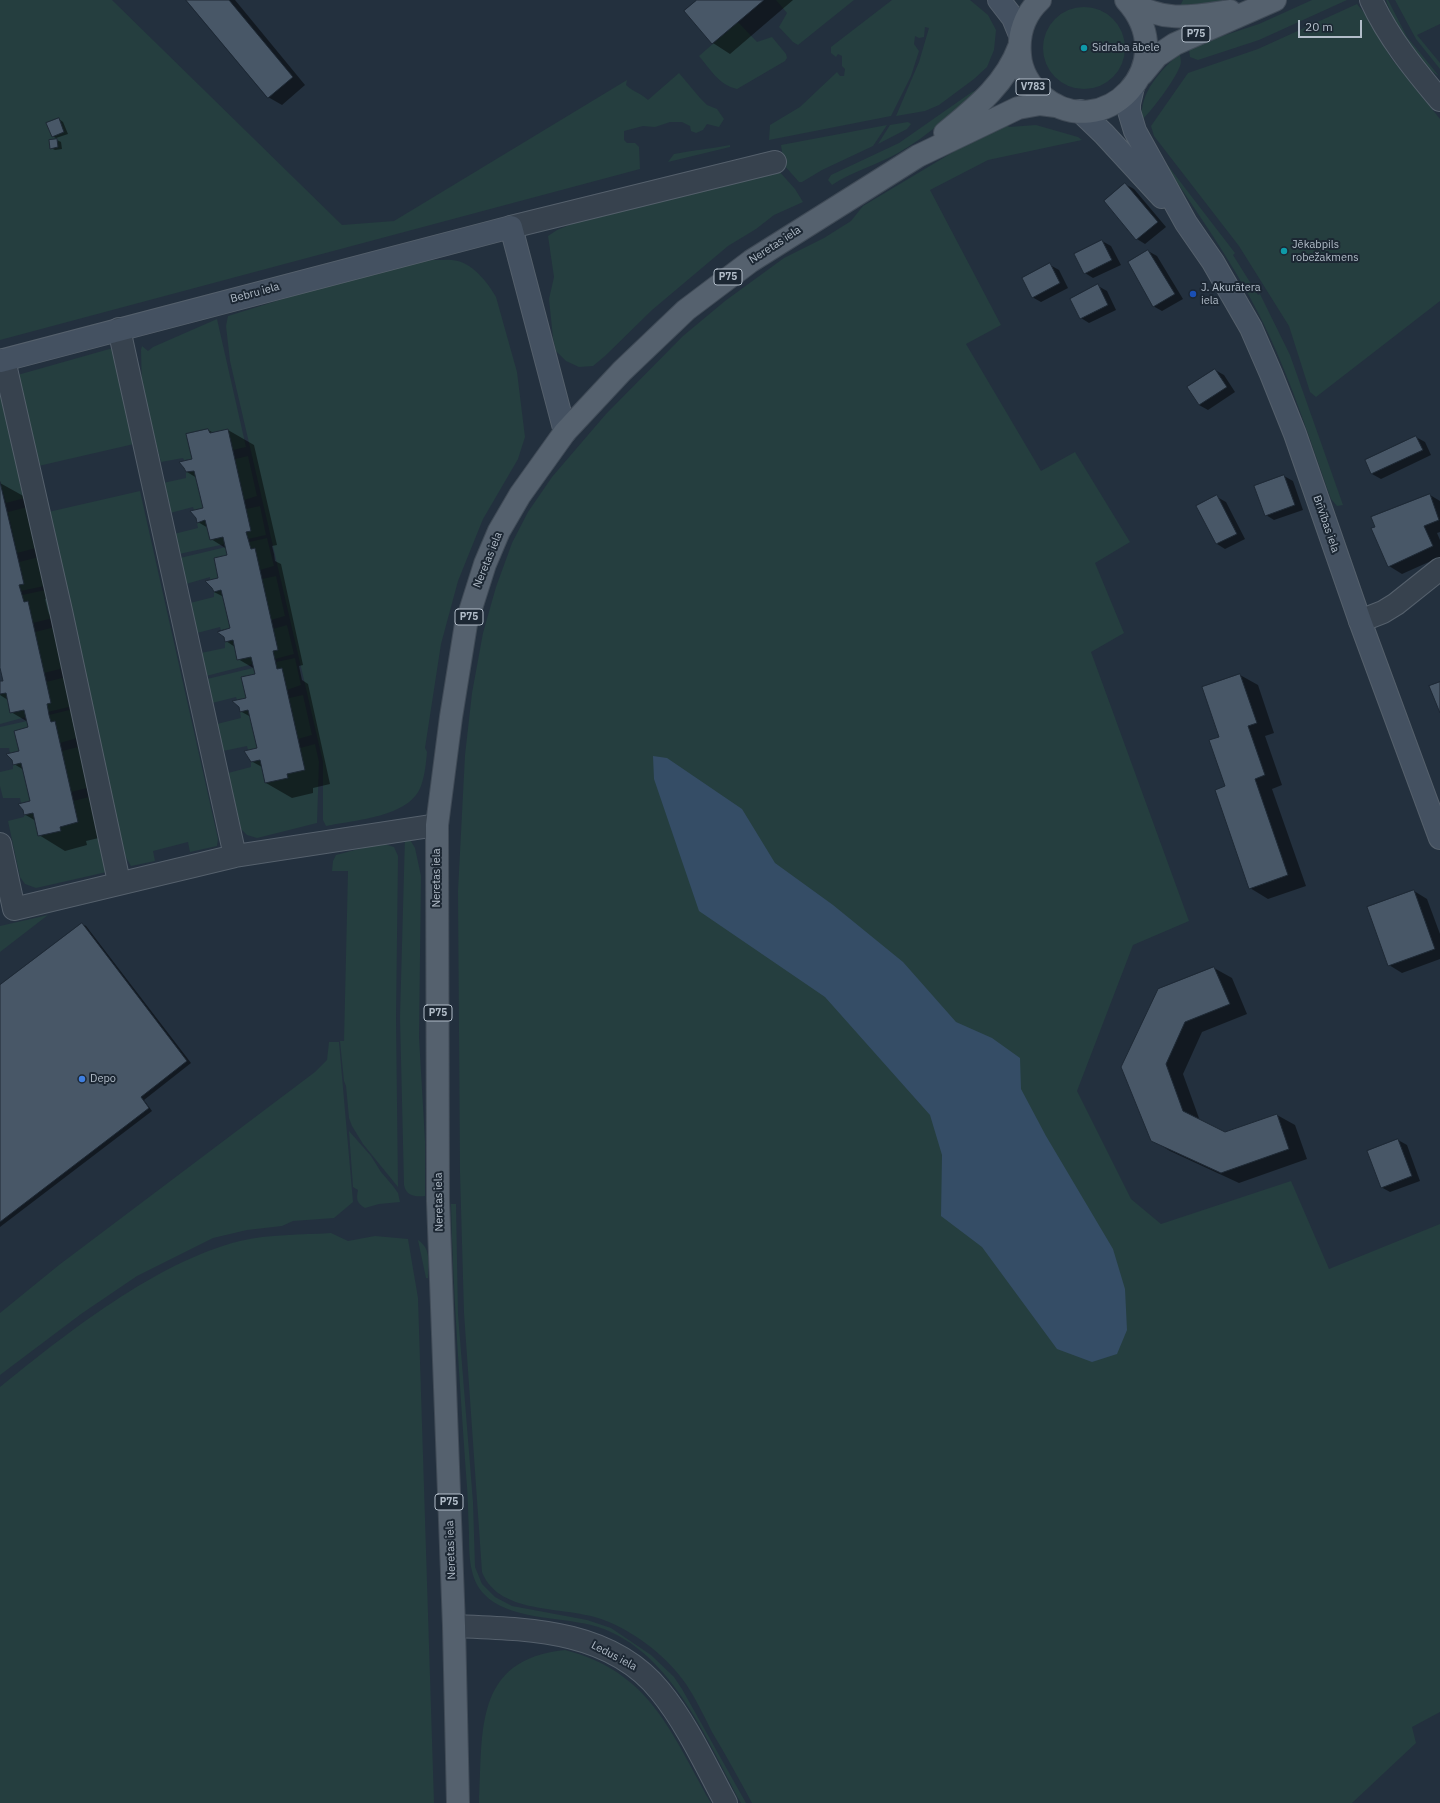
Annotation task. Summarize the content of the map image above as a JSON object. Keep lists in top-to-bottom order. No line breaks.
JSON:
{"streets":{"main road":["P75","V783","Neretas iela","Bebru iela","Brīvības iela"],"street":["Ledus iela"]},"crossings":[["P75","V783"],["P75","Neretas iela"],["Neretas iela","Ledus iela"]],"places":["Sidraba ābele","Jēkabpils robežakmens","J. Akurātera iela","Depo"],"scale_bar":"20 m"}
